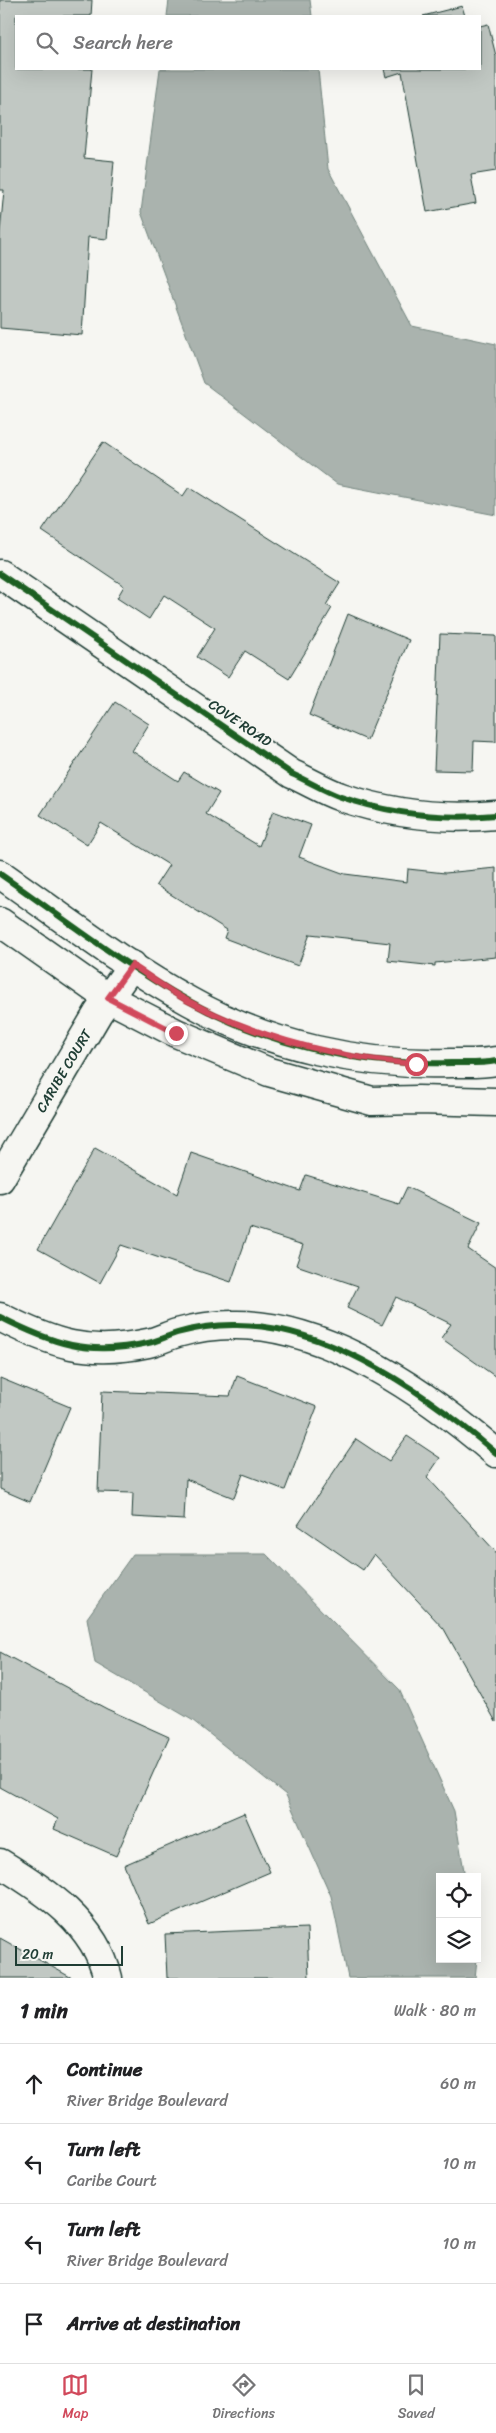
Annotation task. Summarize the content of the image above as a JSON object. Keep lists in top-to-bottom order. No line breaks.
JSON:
{"streets":{"street":["COVE ROAD","CARIBE COURT"]},"scale_bar":"20 m","page":{"search":"Search here","scale":"20 m","heading":["1 min","Walk · 80 m"],"list":[["Continue","River Bridge Boulevard","60 m"],["Turn left","Caribe Court","10 m"],["Turn left","River Bridge Boulevard","10 m"],"Arrive at destination"],"nav":["Map","Directions","Saved"]}}
